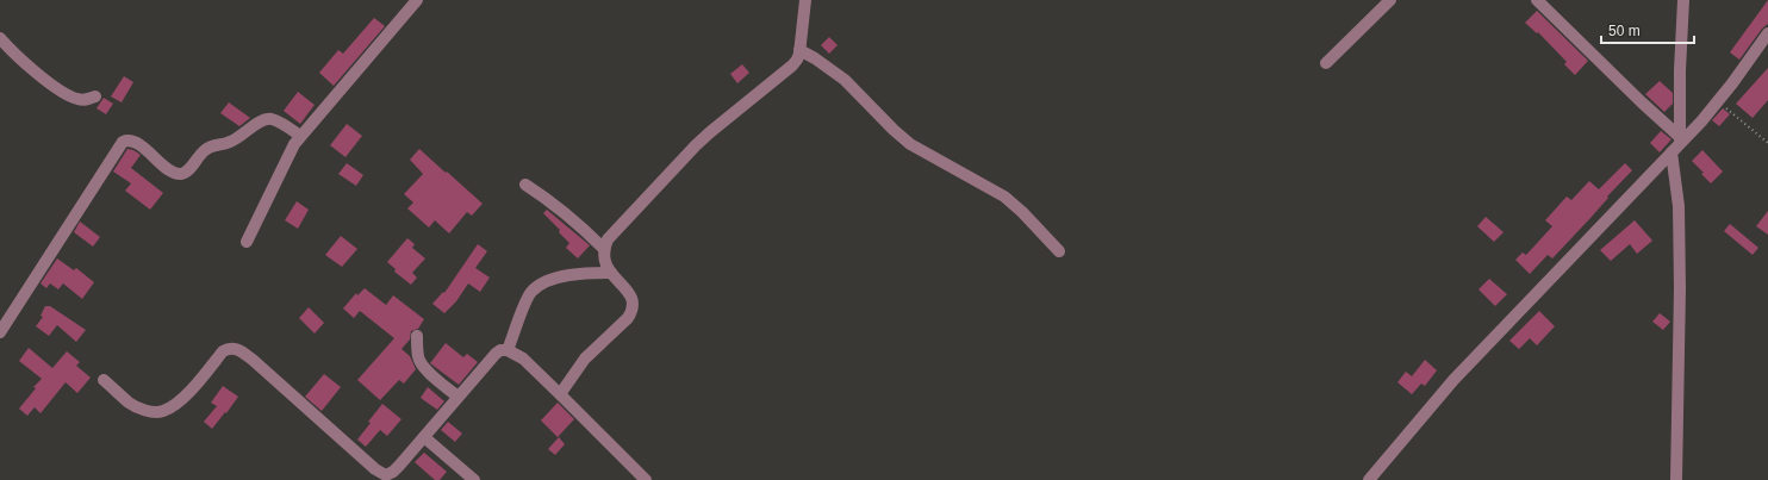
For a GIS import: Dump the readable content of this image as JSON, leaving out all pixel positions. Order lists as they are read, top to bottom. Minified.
{"scale_bar":"50 m"}
